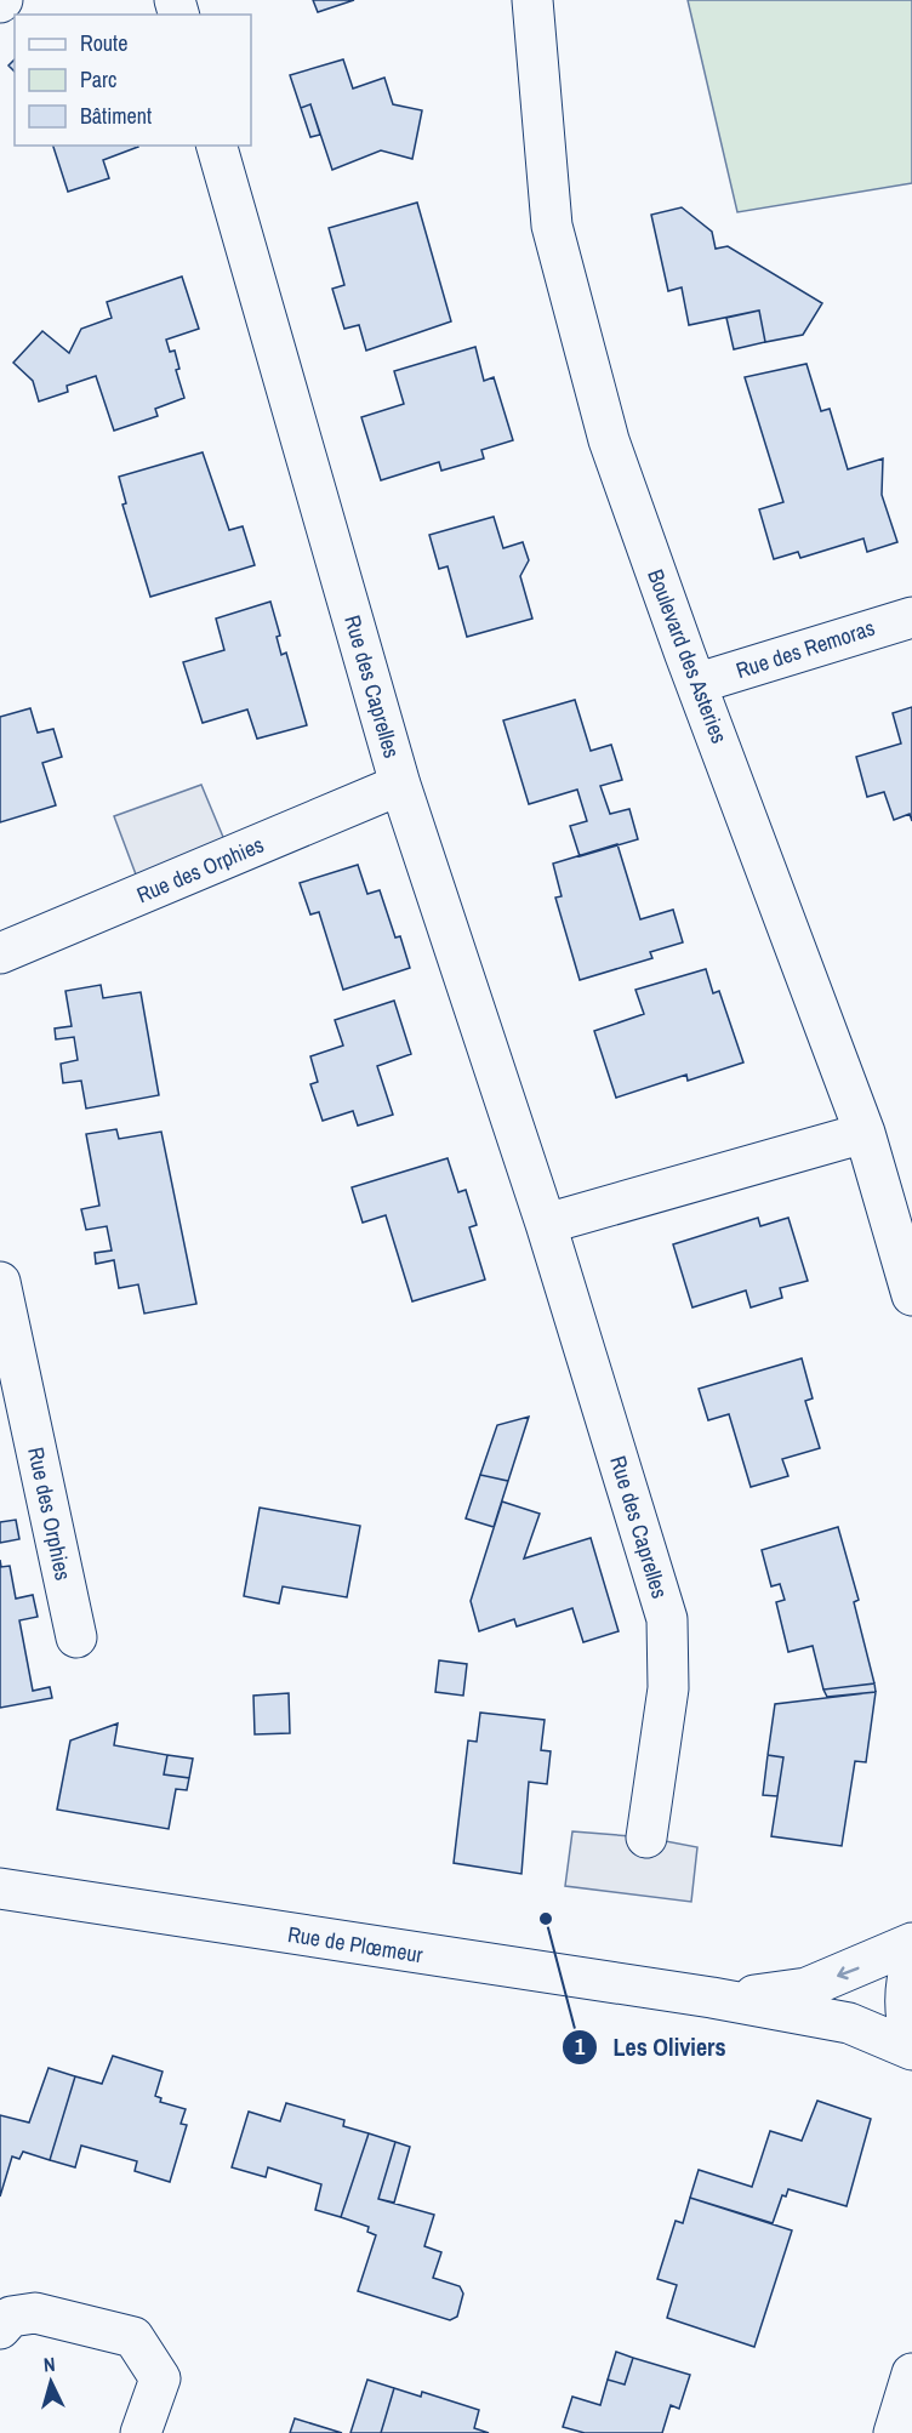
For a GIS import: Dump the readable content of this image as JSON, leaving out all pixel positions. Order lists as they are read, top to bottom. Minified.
{"streets":{"street":["Rue des Remoras","Boulevard des Asteries","Rue des Caprelles","Rue des Orphies","Rue de Plœmeur"]},"crossings":[["Rue des Remoras","Boulevard des Asteries"],["Rue des Caprelles","Rue des Orphies"]],"places":["Les Oliviers"],"legend":["Route","Parc","Bâtiment"],"north":"top"}
